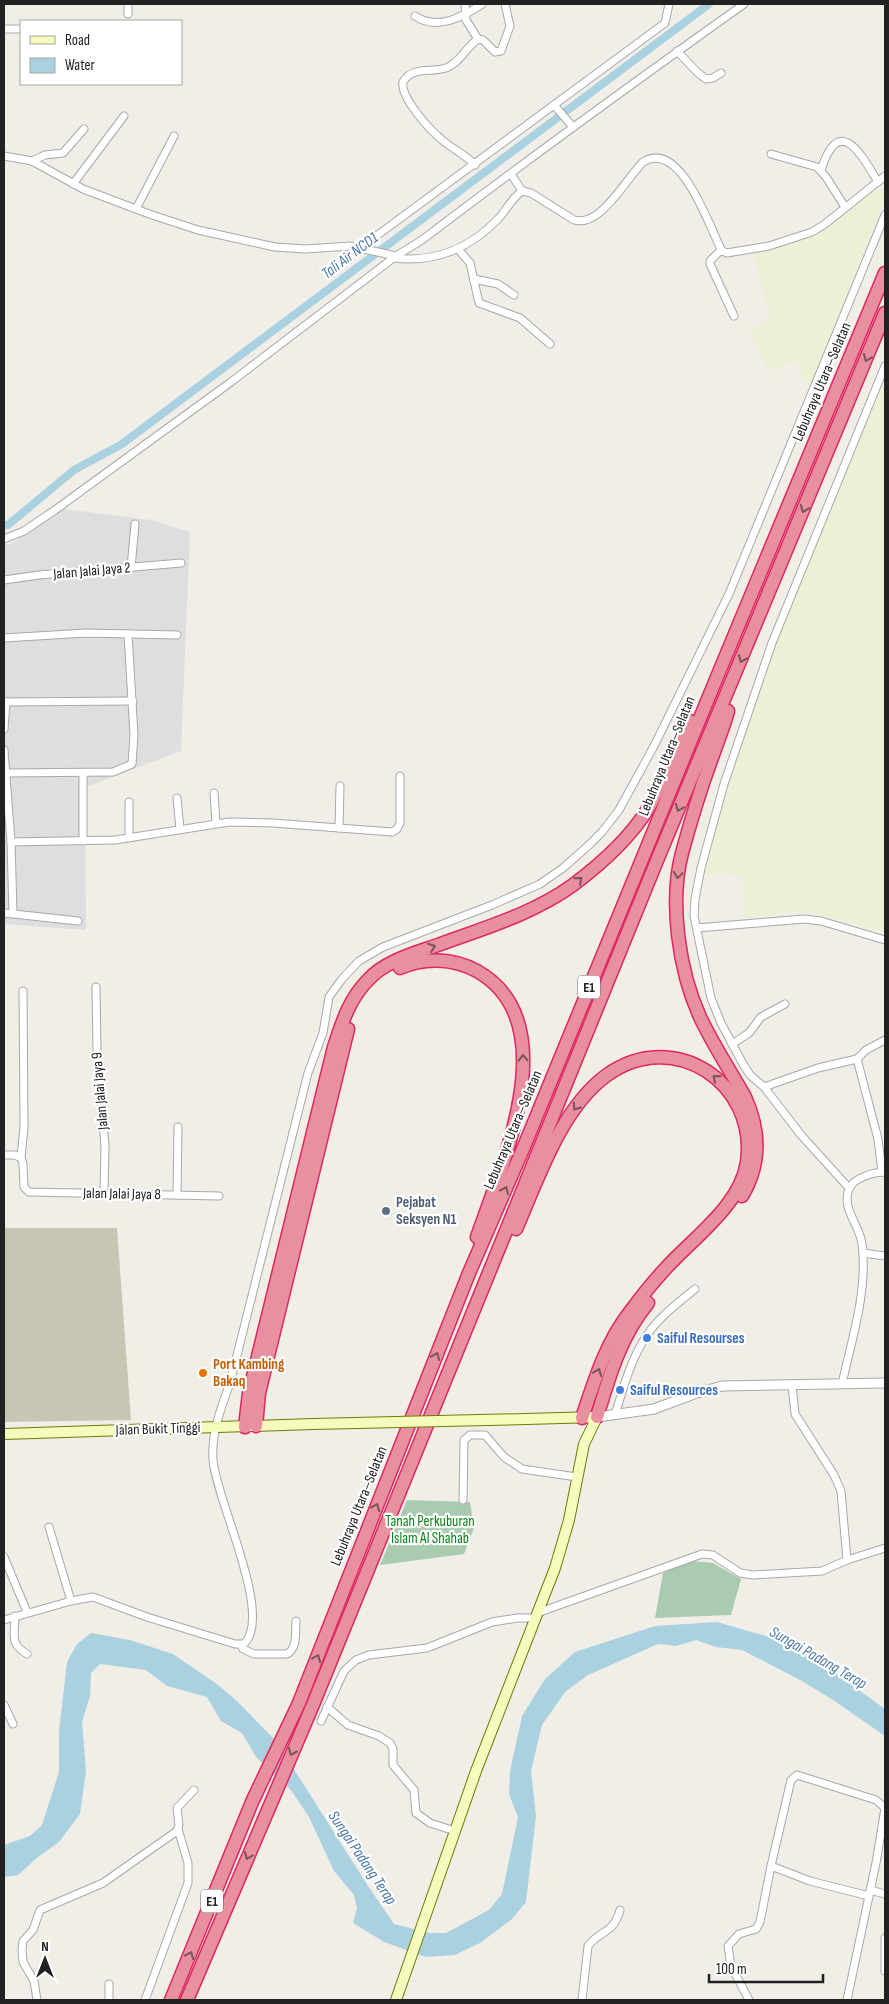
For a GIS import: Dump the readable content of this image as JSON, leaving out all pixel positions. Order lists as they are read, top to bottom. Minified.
{"streets":{"highway":["Lebuhraya Utara–Selatan","E1"],"main road":["Jalan Bukit Tinggi"],"street":["Jalan Jalai Jaya 2","Jalan Jalai Jaya 9","Jalan Jalai Jaya 8"]},"crossings":[["Jalan Jalai Jaya 9","Jalan Jalai Jaya 8"]],"water":["Tali Air NCD1","Sungai Padang Terap"],"parks":["Tanah Perkuburan Islam Al Shahab"],"places":["Pejabat Seksyen N1","Saiful Resourses","Port Kambing Bakaq","Saiful Resources"],"legend":["Road","Water"],"scale_bar":"100 m","north":"top"}
